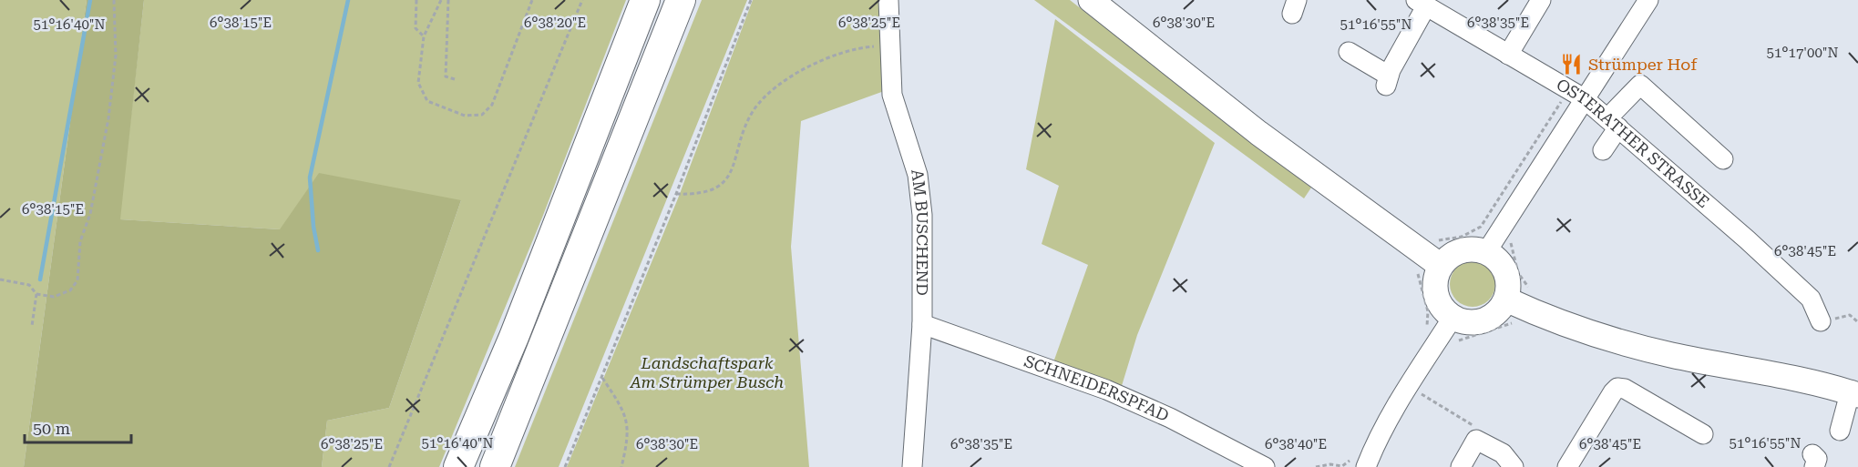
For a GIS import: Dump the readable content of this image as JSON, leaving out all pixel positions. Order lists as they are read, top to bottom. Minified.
{"streets":{"street":["OSTERATHER STRASSE","AM BUSCHEND","SCHNEIDERSPFAD"]},"crossings":[["AM BUSCHEND","SCHNEIDERSPFAD"]],"parks":["Landschaftspark Am Strümper Busch"],"places":{"restaurant":["Strümper Hof"]},"scale_bar":"50 m","coordinates":["6°38'15\"E","6°38'20\"E","6°38'30\"E","6°38'35\"E","6°38'25\"E","51°16'40\"N","51°16'55\"N","51°17'00\"N","6°38'45\"E","6°38'40\"E"]}
